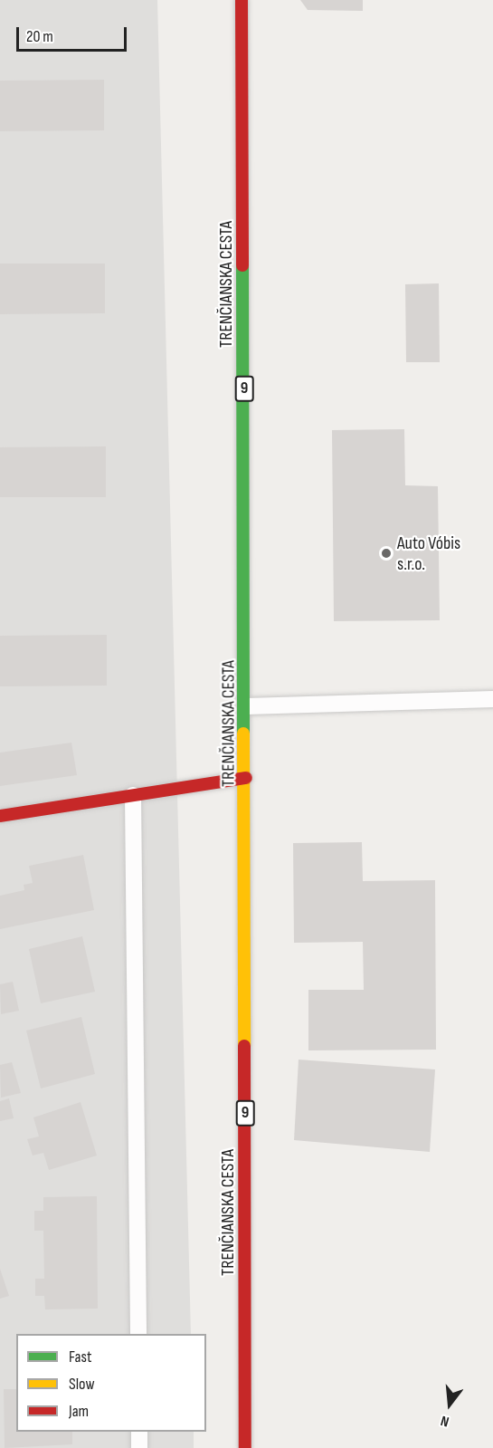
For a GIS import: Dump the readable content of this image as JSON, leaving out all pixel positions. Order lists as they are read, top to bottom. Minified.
{"streets":{"main road":["TRENČIANSKA CESTA","9"]},"places":["Auto Vóbis s.r.o."],"legend":["Fast","Slow","Jam"],"scale_bar":"20 m","north":"bottom"}
